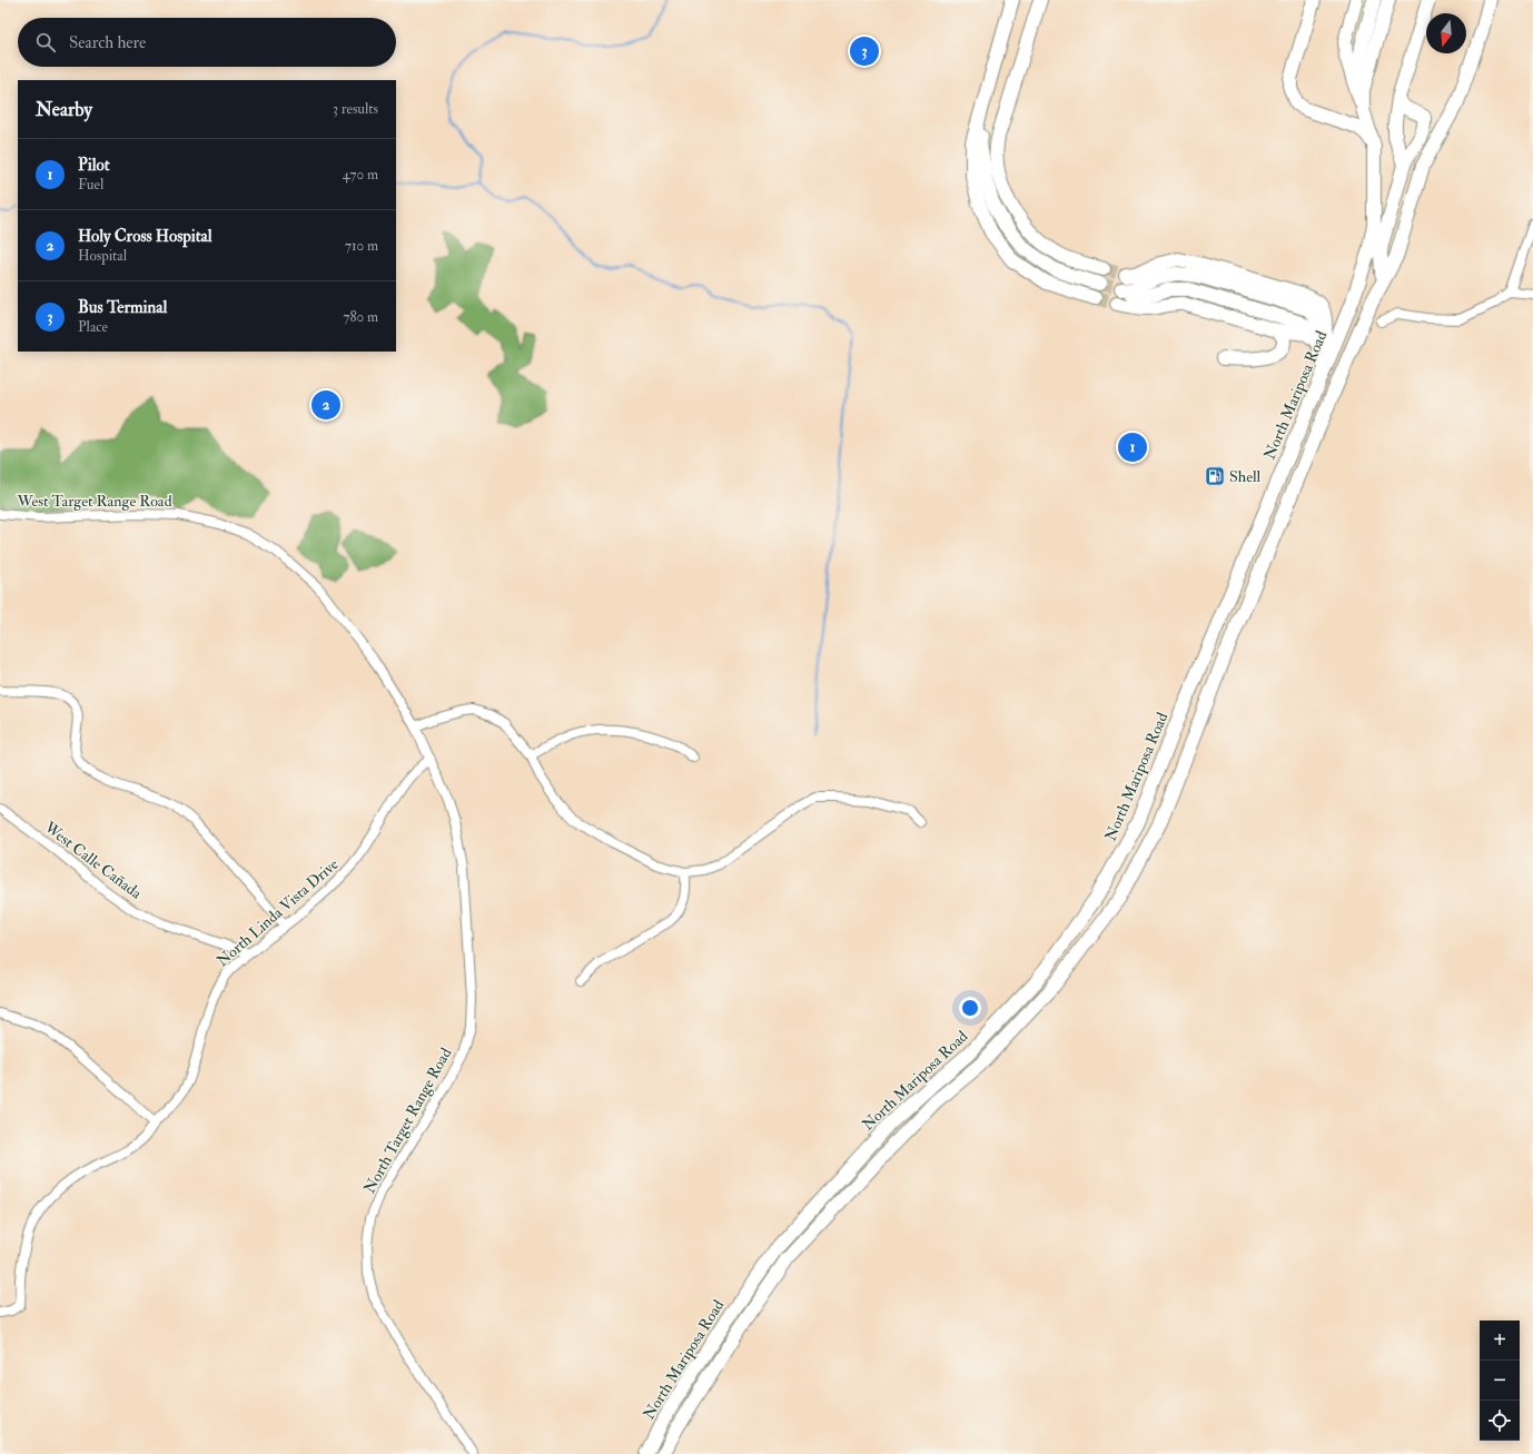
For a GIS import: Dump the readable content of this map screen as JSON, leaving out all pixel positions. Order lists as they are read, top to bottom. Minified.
{"streets":{"highway":["North Mariposa Road"],"street":["West Target Range Road","West Calle Cañada","North Linda Vista Drive","North Target Range Road"]},"crossings":[["West Target Range Road","North Target Range Road"],["West Calle Cañada","North Linda Vista Drive"],["North Linda Vista Drive","North Target Range Road"]],"places":{"fuel station":["Shell"]},"north":"bottom","page":{"search":"Search here","pins":["3","2","1"],"heading":["Nearby","3 results"],"list":[{"mark":"1","name":"Pilot","note":"Fuel","value":"470 m"},{"mark":"2","name":"Holy Cross Hospital","note":"Hospital","value":"710 m"},{"mark":"3","name":"Bus Terminal","note":"Place","value":"780 m"}],"map_buttons":["+","−"]}}
